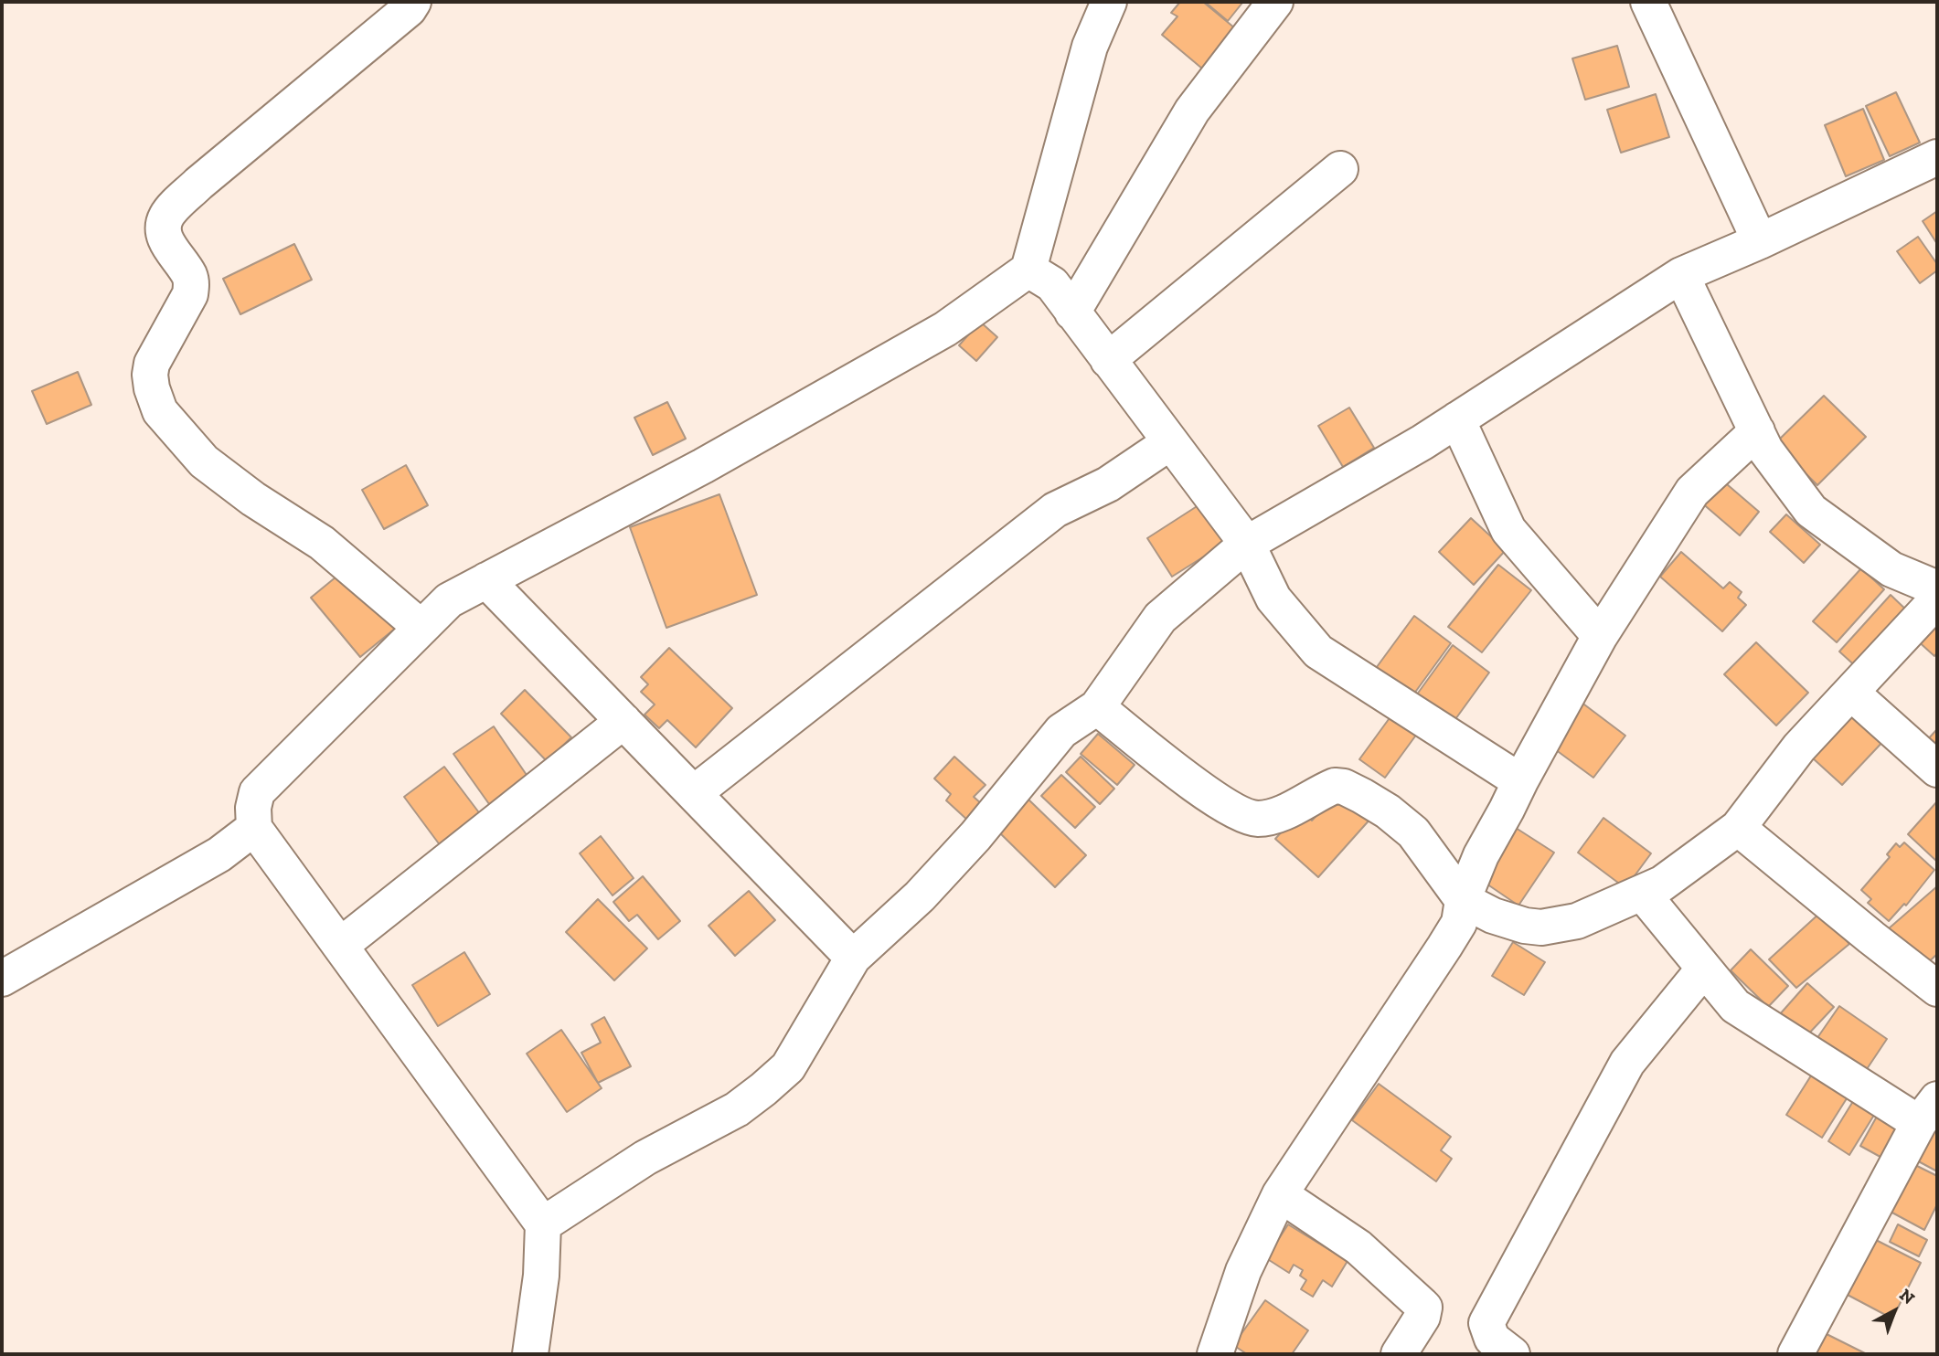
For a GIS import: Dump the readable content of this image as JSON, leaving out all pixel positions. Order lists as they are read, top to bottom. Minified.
{"north":"top right"}
